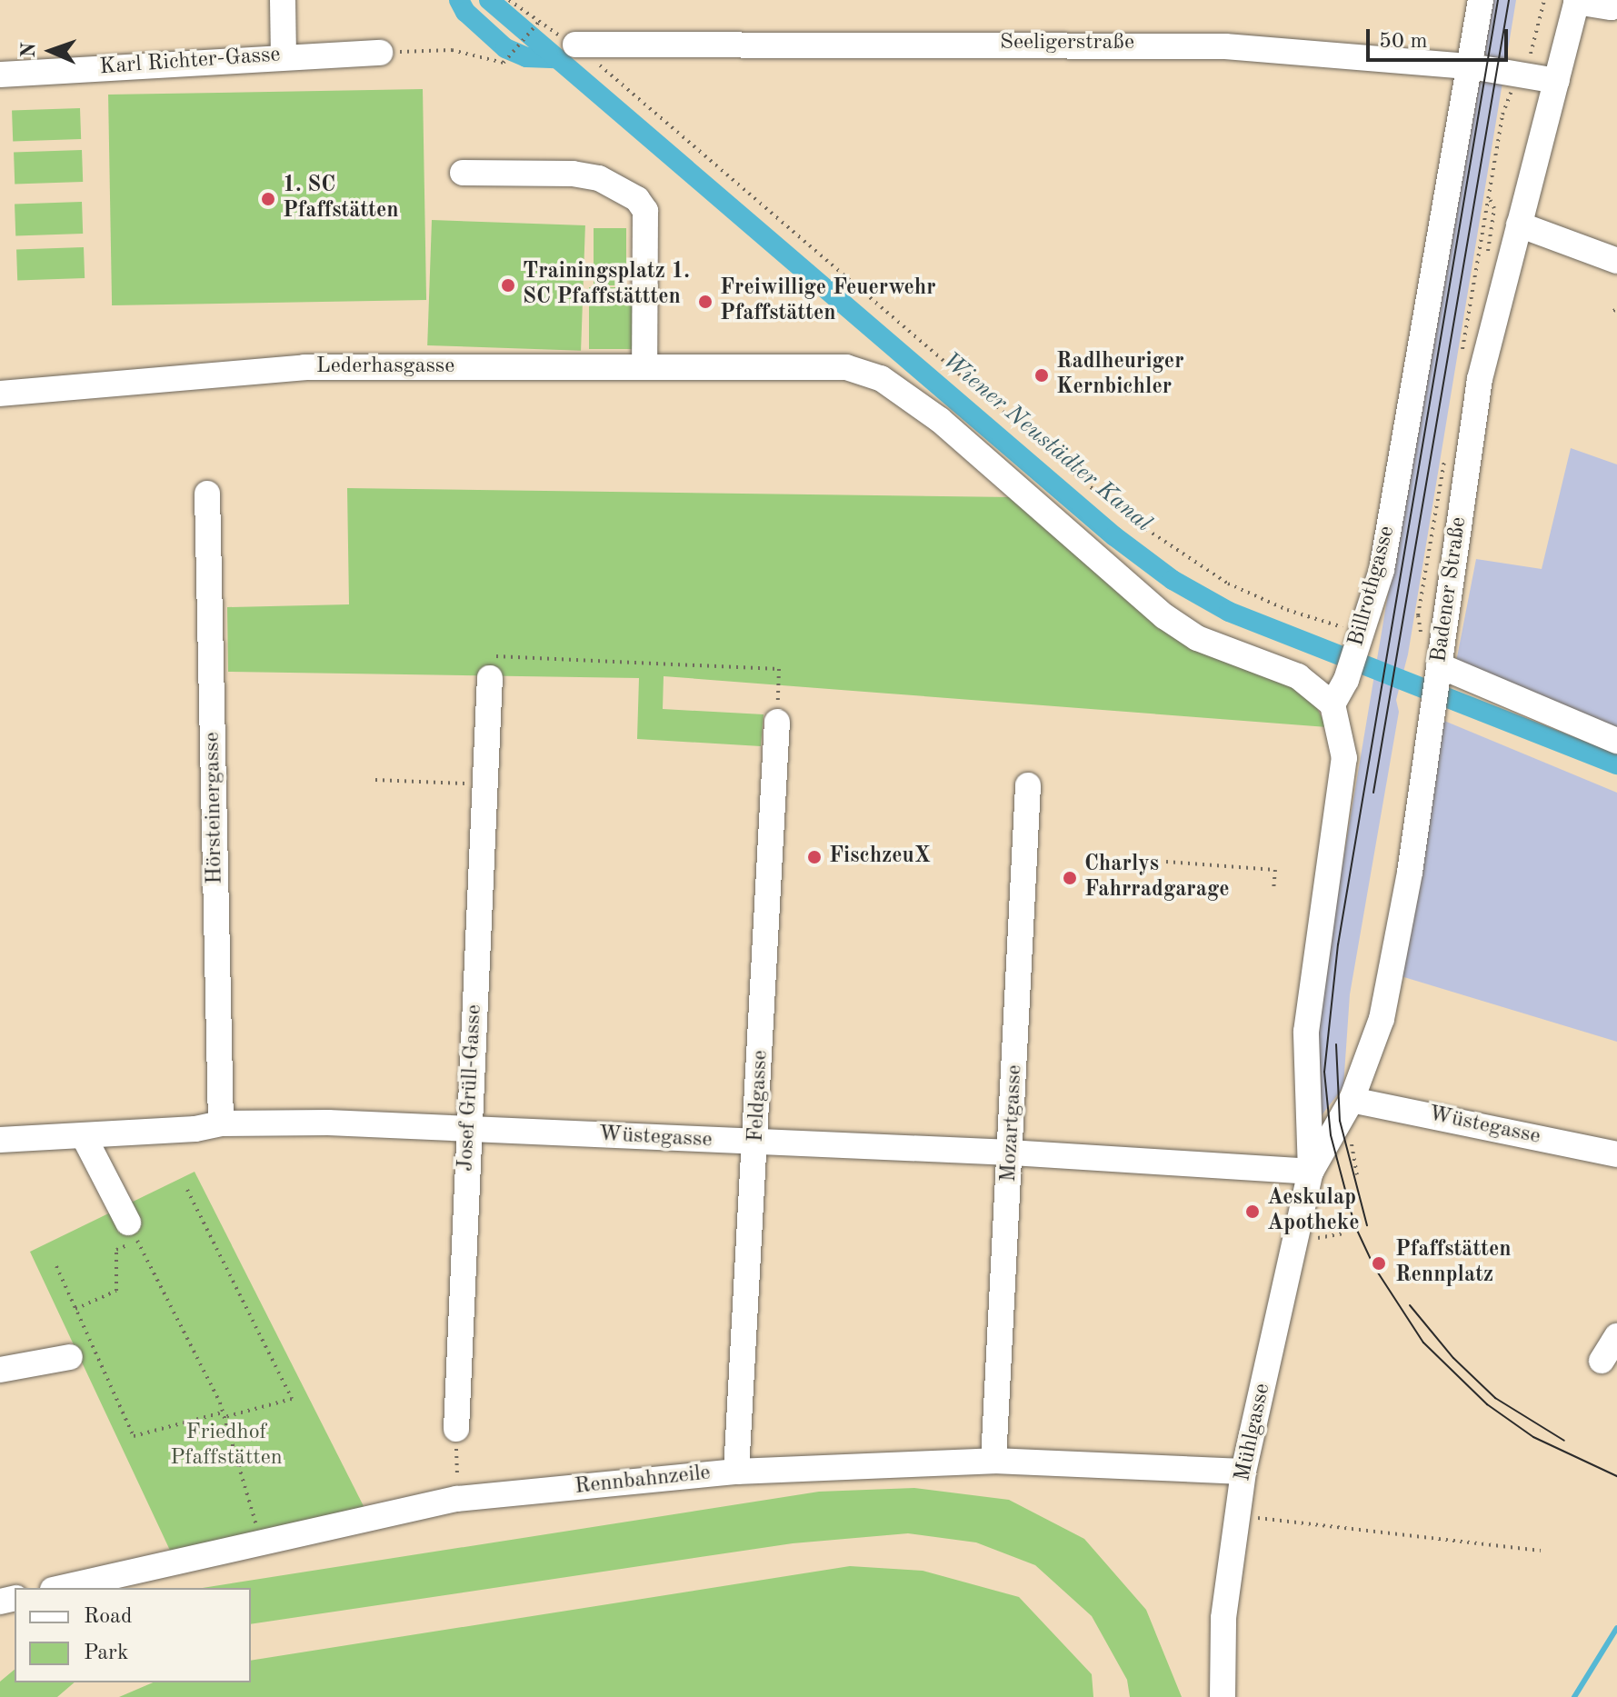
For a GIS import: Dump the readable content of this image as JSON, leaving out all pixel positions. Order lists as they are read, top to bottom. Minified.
{"streets":{"street":["Seeligerstraße","Karl Richter-Gasse","Lederhasgasse","Billrothgasse","Badener Straße","Hörsteinergasse","Josef Grüll-Gasse","Feldgasse","Mozartgasse","Wüstegasse","Mühlgasse","Rennbahnzeile"]},"crossings":[["Seeligerstraße","Billrothgasse"],["Seeligerstraße","Badener Straße"],["Lederhasgasse","Billrothgasse"],["Badener Straße","Wüstegasse"],["Badener Straße","Mühlgasse"],["Hörsteinergasse","Wüstegasse"],["Josef Grüll-Gasse","Wüstegasse"],["Feldgasse","Wüstegasse"],["Feldgasse","Rennbahnzeile"],["Mozartgasse","Wüstegasse"],["Mozartgasse","Rennbahnzeile"],["Wüstegasse","Mühlgasse"],["Mühlgasse","Rennbahnzeile"]],"water":["Wiener Neustädter Kanal"],"parks":["Friedhof Pfaffstätten"],"places":["1. SC Pfaffstätten","Trainingsplatz 1. SC Pfaffstättten","Freiwillige Feuerwehr Pfaffstätten","Radlheuriger Kernbichler","FischzeuX","Charlys Fahrradgarage","Aeskulap Apotheke","Pfaffstätten Rennplatz"],"legend":["Road","Park"],"scale_bar":"50 m","north":"left"}
